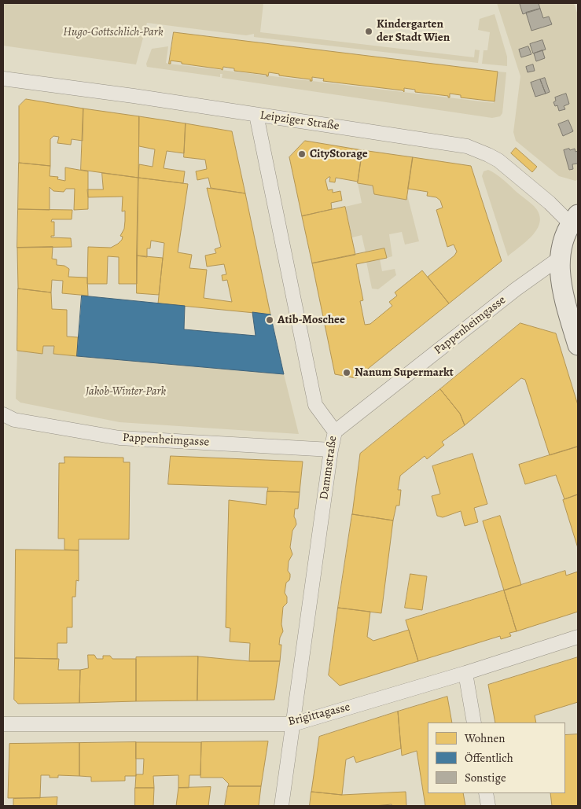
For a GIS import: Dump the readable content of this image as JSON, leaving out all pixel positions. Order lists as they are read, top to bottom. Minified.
{"streets":{"street":["Leipziger Straße","Pappenheimgasse","Dammstraße","Brigittagasse"]},"crossings":[["Leipziger Straße","Dammstraße"],["Pappenheimgasse","Dammstraße"],["Dammstraße","Brigittagasse"]],"parks":["Hugo-Gottschlich-Park","Jakob-Winter-Park"],"places":["Kindergarten der Stadt Wien","CityStorage","Atib-Moschee","Nanum Supermarkt"],"legend":["Wohnen","Öffentlich","Sonstige"]}
